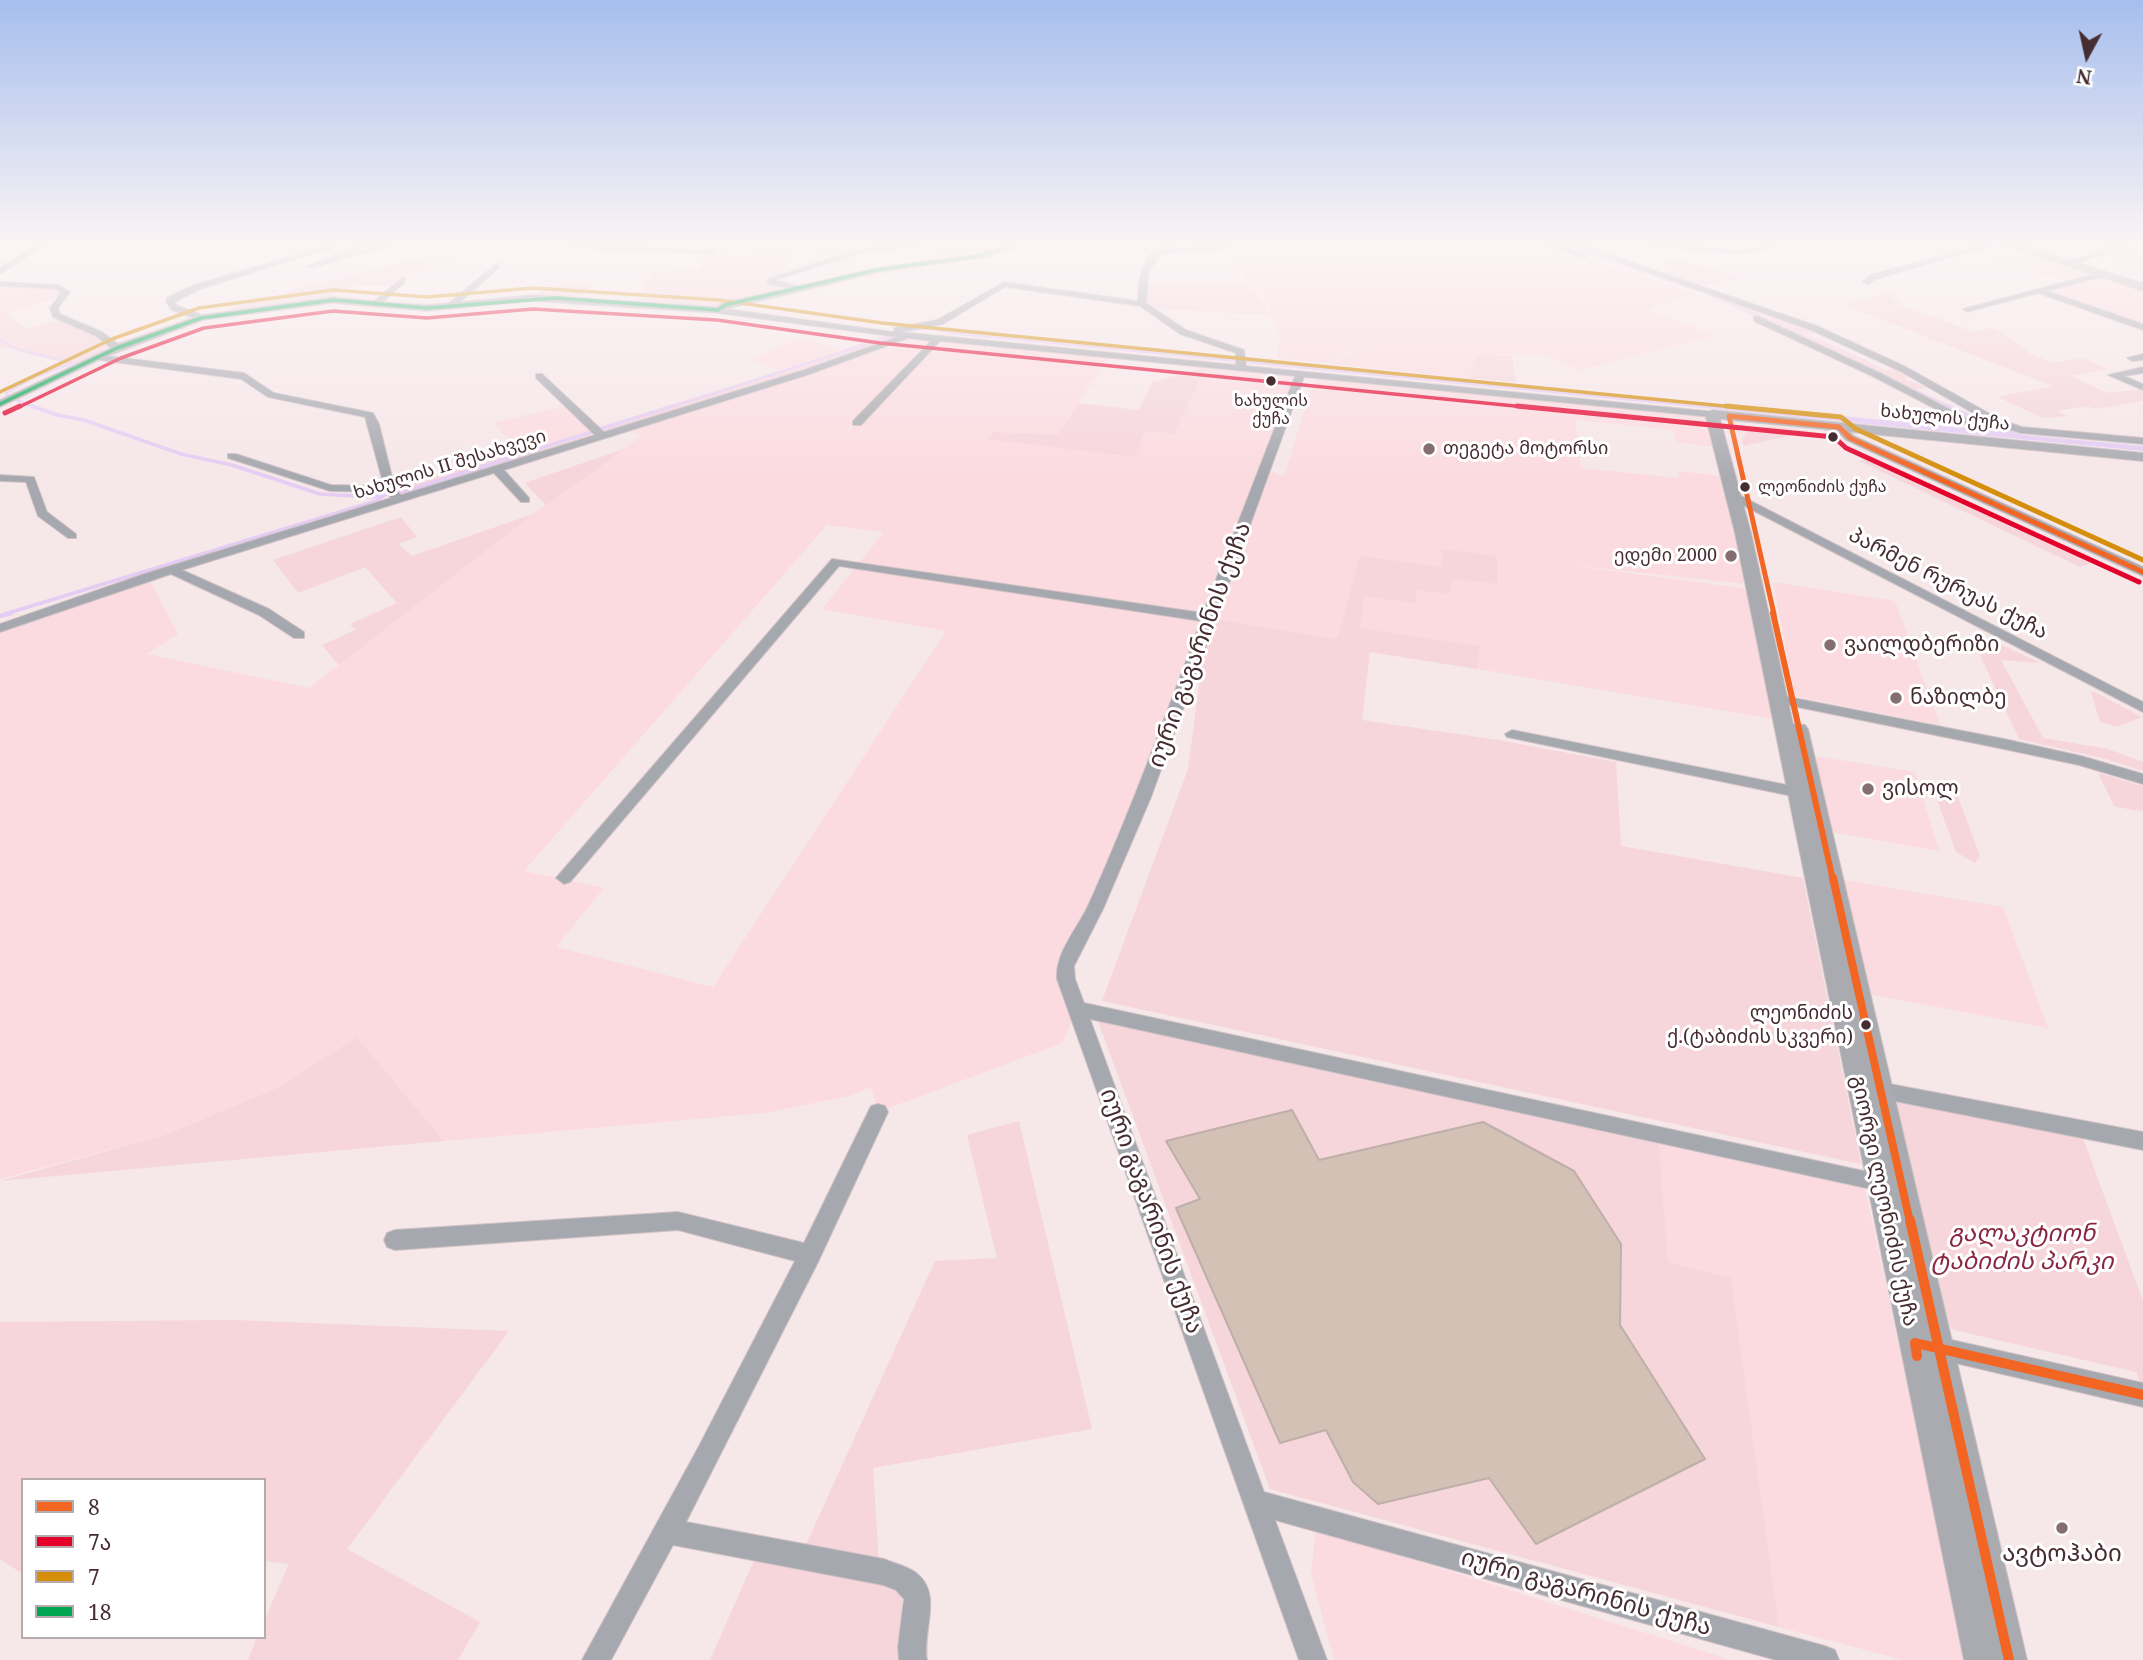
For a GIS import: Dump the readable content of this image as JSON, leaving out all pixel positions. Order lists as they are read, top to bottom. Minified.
{"streets":{"main road":["ხახულის ქუჩა","გიორგი ლეონიძის ქუჩა"],"street":["ხახულის II შესახვევი","პარმენ რურუას ქუჩა","იური გაგარინის ქუჩა"]},"crossings":[["ხახულის ქუჩა","ხახულის II შესახვევი"],["ხახულის ქუჩა","იური გაგარინის ქუჩა"],["ხახულის ქუჩა","გიორგი ლეონიძის ქუჩა"],["პარმენ რურუას ქუჩა","გიორგი ლეონიძის ქუჩა"]],"parks":["გალაკტიონ ტაბიძის პარკი"],"places":["ხახულის ქუჩა","თეგეტა მოტორსი","ლეონიძის ქუჩა","ედემი 2000","ვაილდბერიზი","ნაზილბე","ვისოლ","ლეონიძის ქ.(ტაბიძის სკვერი)","ავტოჰაბი"],"lines":["transit line 7ა","transit line 7","transit line 18","transit line 8"],"legend":["8","7ა","7","18"],"north":"bottom"}
